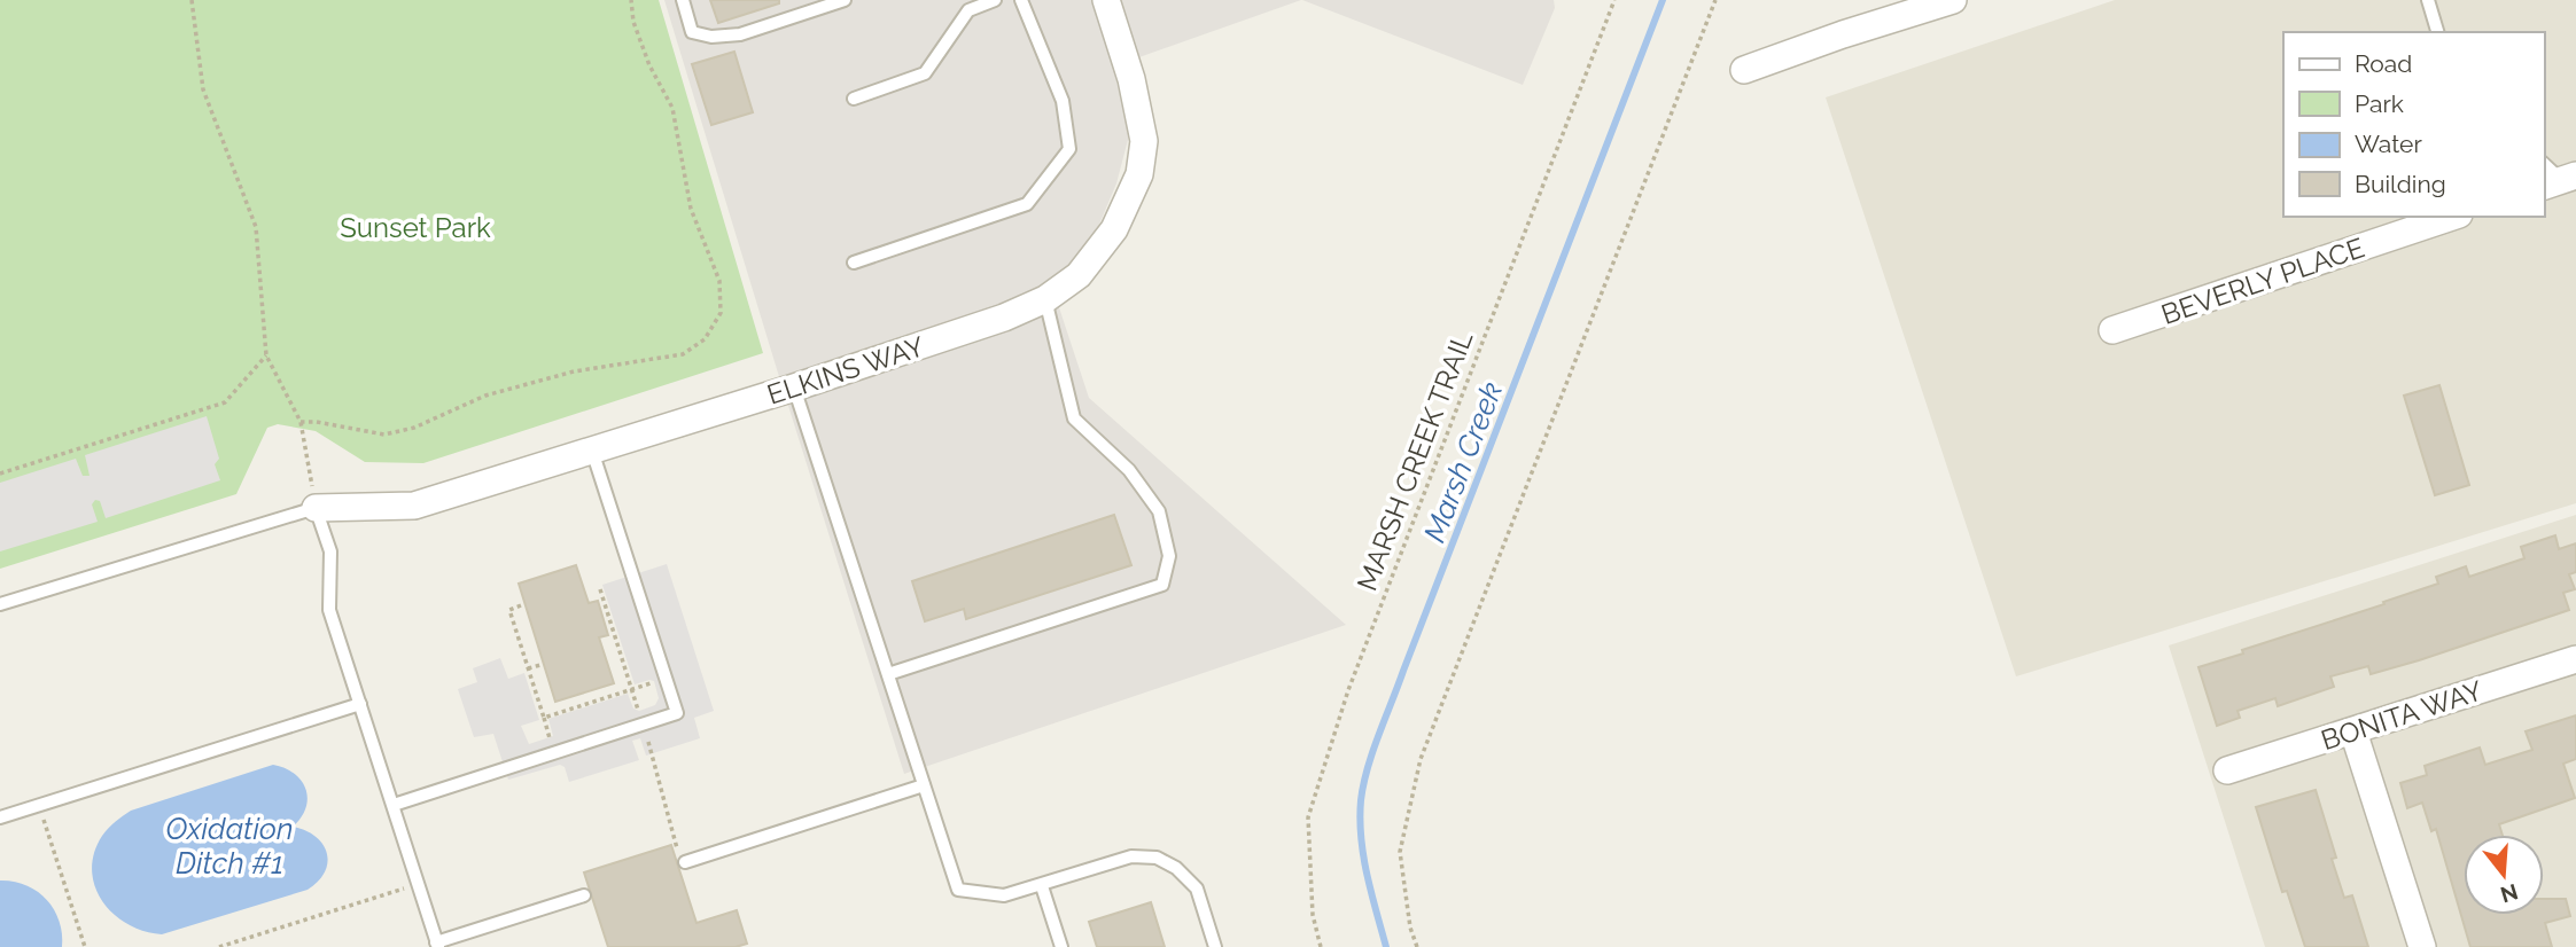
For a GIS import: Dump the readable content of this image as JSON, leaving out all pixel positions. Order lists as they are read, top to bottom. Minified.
{"streets":{"street":["BEVERLY PLACE","ELKINS WAY","BONITA WAY"],"path":["MARSH CREEK TRAIL"]},"water":["Marsh Creek","Oxidation Ditch #1"],"parks":["Sunset Park"],"legend":["Road","Park","Water","Building"],"north":"bottom"}
